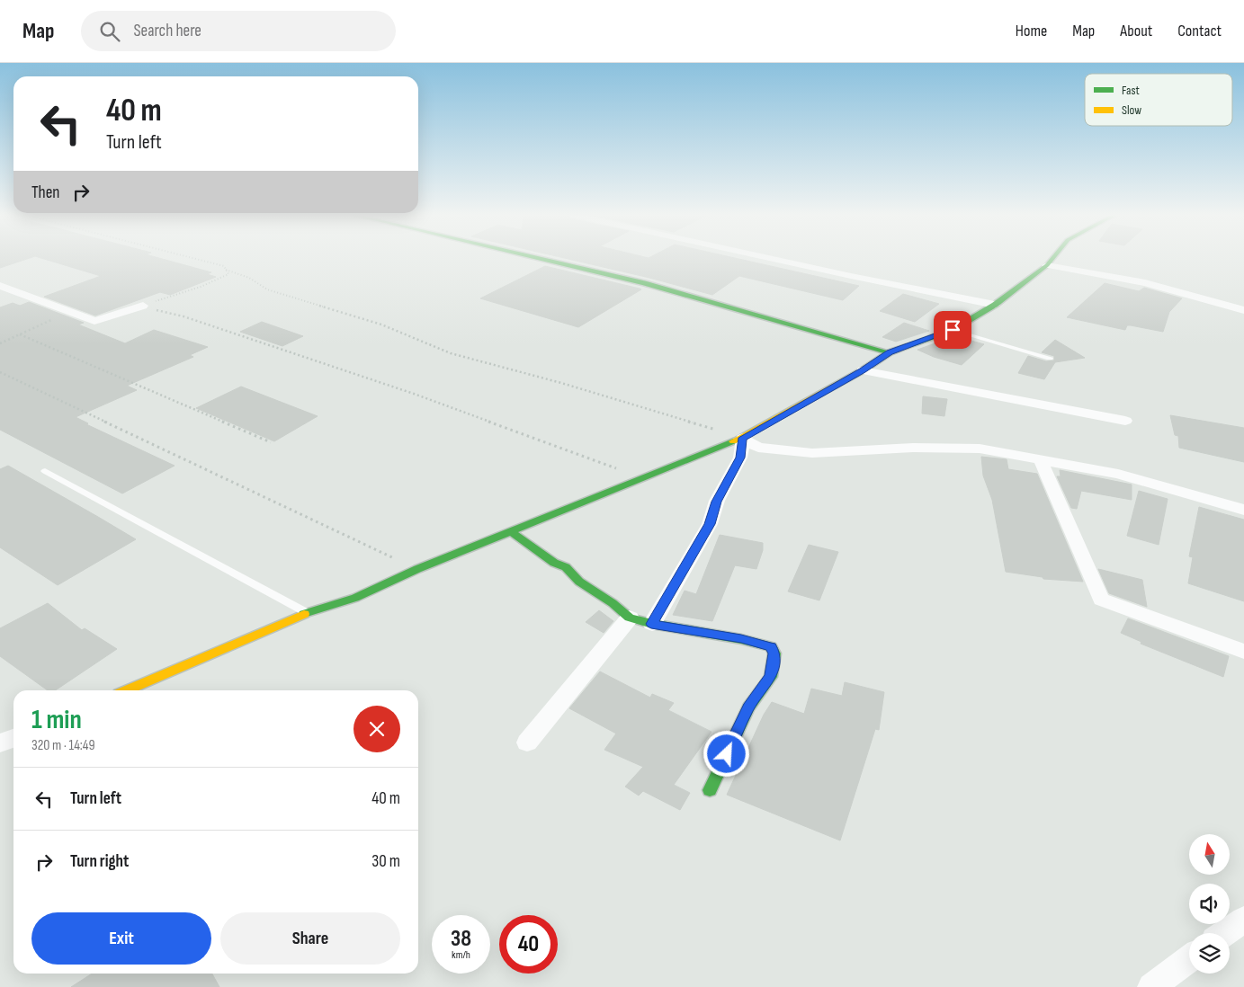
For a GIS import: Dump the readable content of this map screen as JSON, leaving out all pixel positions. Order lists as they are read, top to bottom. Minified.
{"legend":["Fast","Slow"],"north":"top","page":{"header":"Map","search":"Search here","nav":["Home","Map","About","Contact"],"turn":["40 m","Turn left"],"then":"Then","heading":["1 min","320 m · 14:49"],"list":[{"name":"Turn left","value":"40 m"},{"name":"Turn right","value":"30 m"}],"buttons":["Exit","Share"],"speed":"38 km/h","limit":"40"}}
